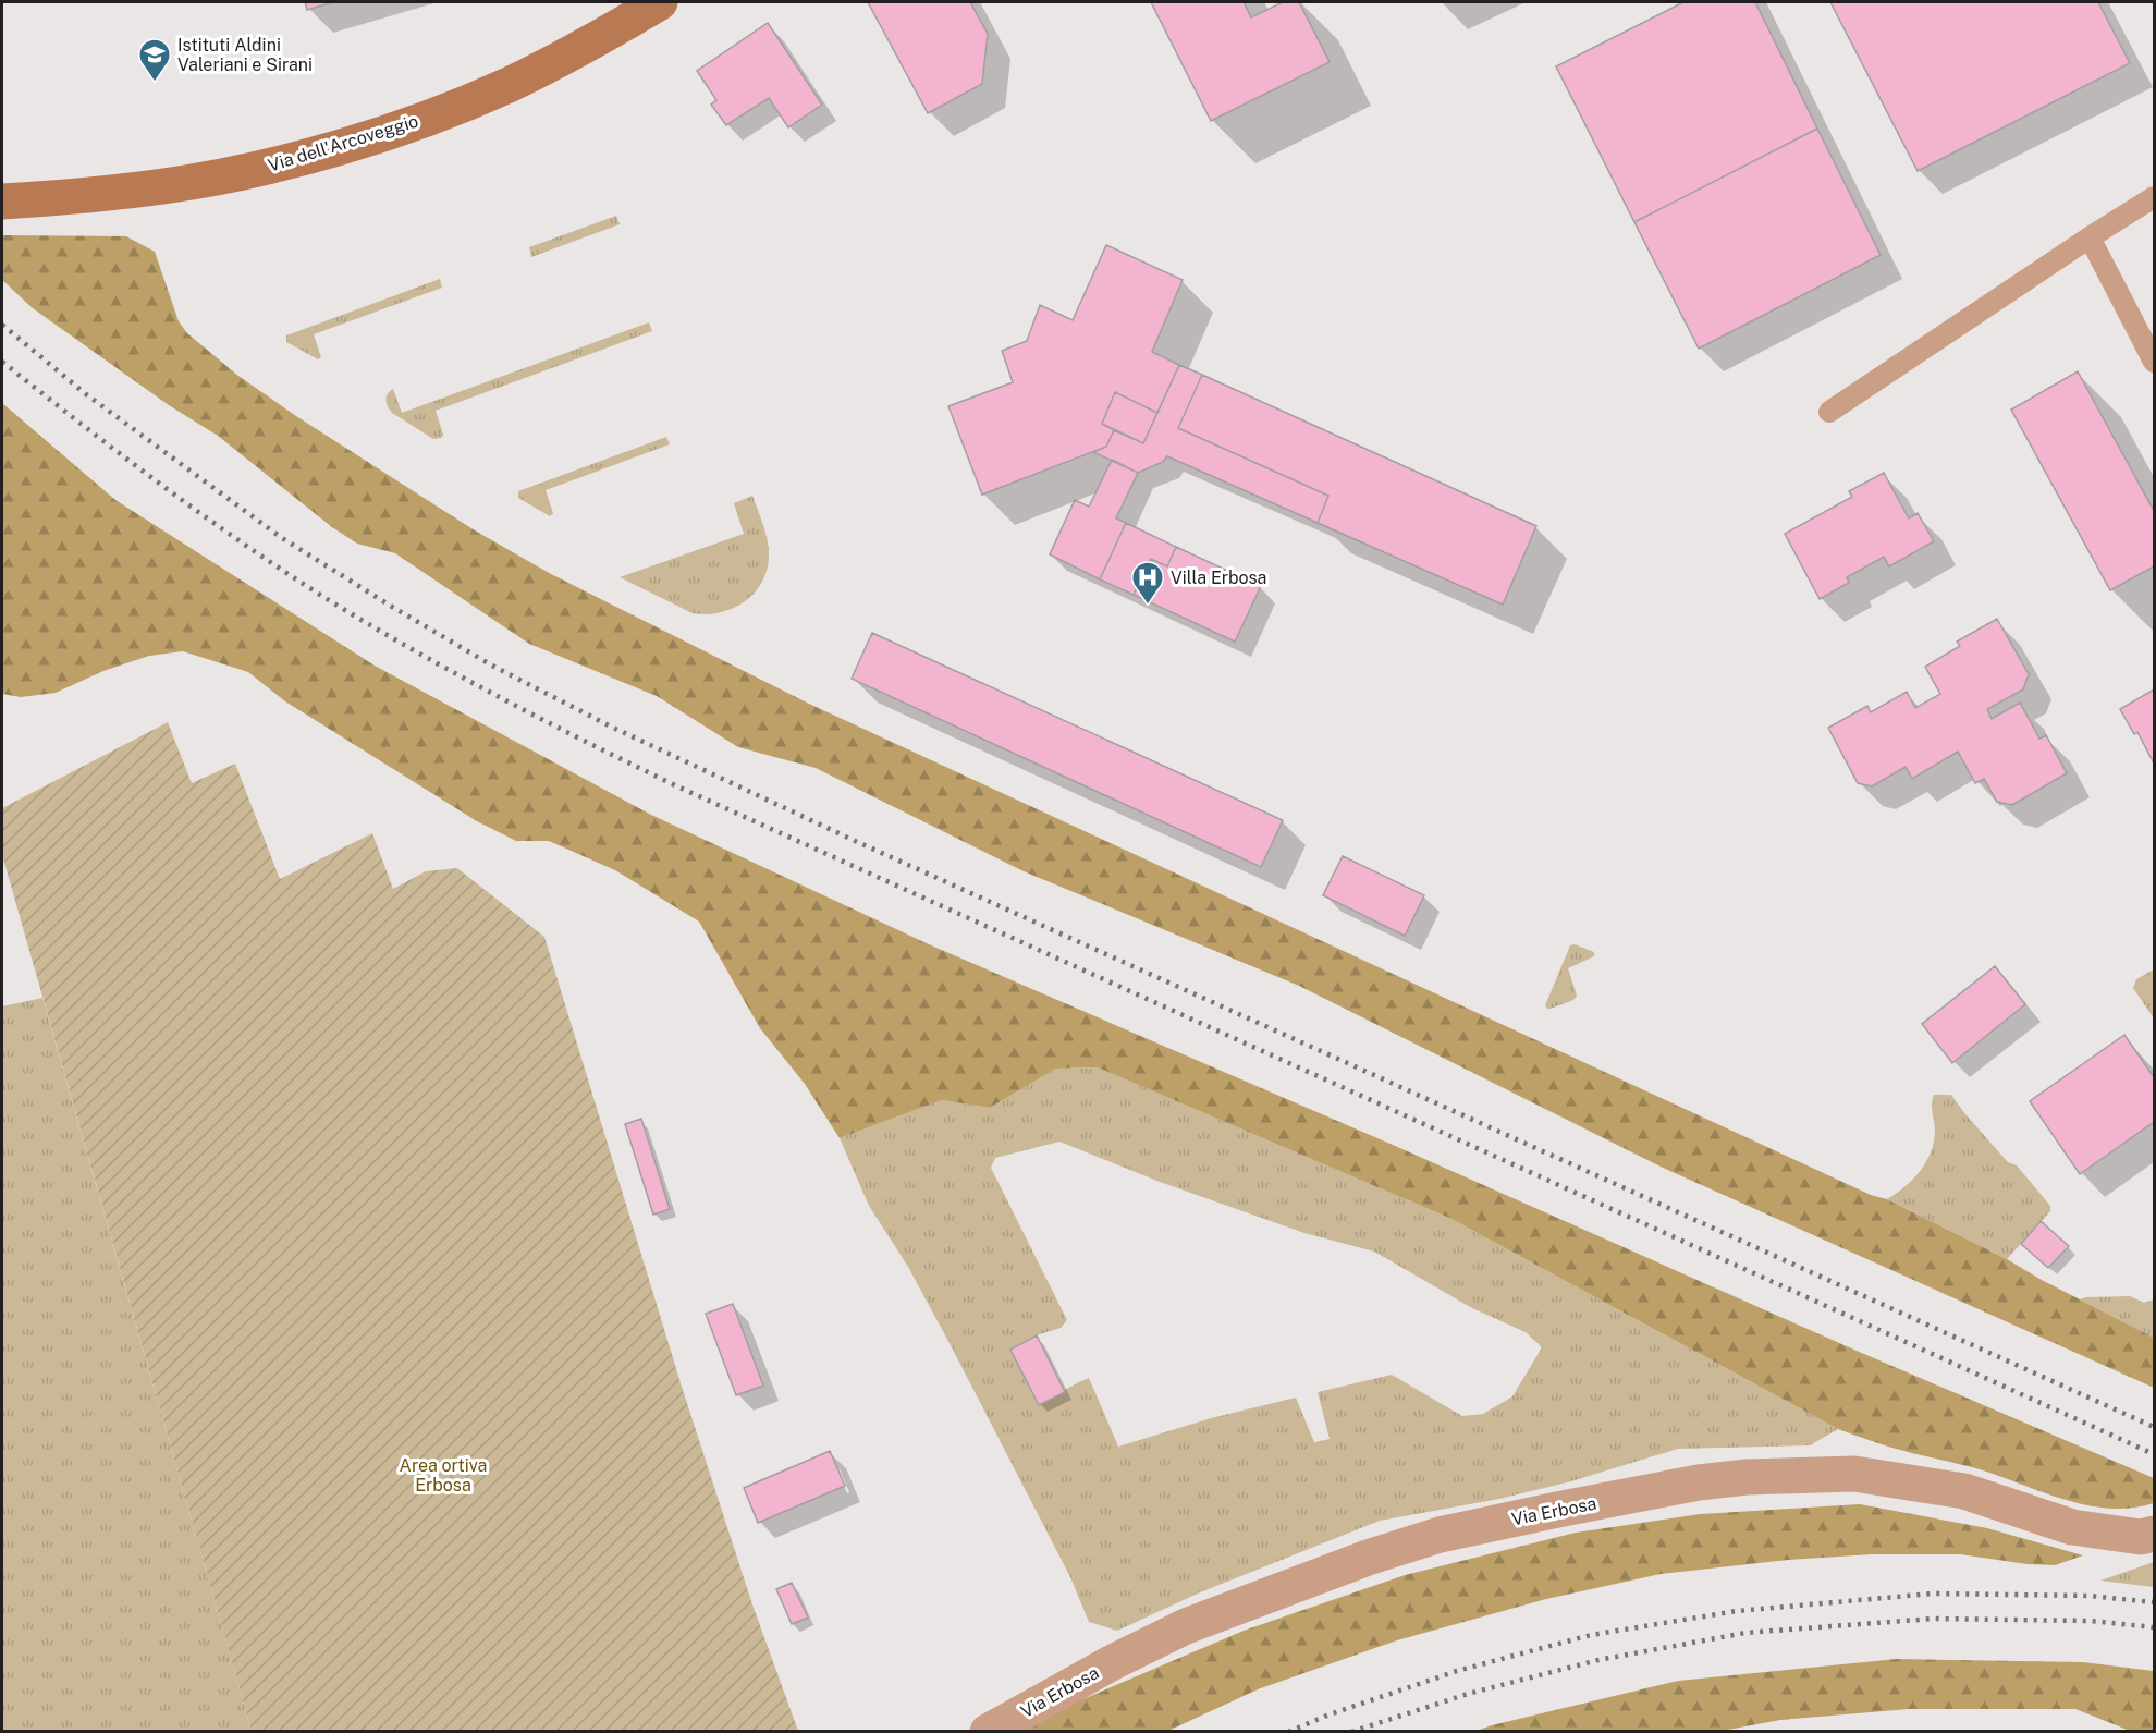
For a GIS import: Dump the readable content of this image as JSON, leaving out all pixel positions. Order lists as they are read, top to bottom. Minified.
{"streets":{"street":["Via dell'Arcoveggio","Via Erbosa"]},"parks":["Area ortiva Erbosa"],"places":{"school or university":["Istituti Aldini Valeriani e Sirani"],"hospital":["Villa Erbosa"]}}
